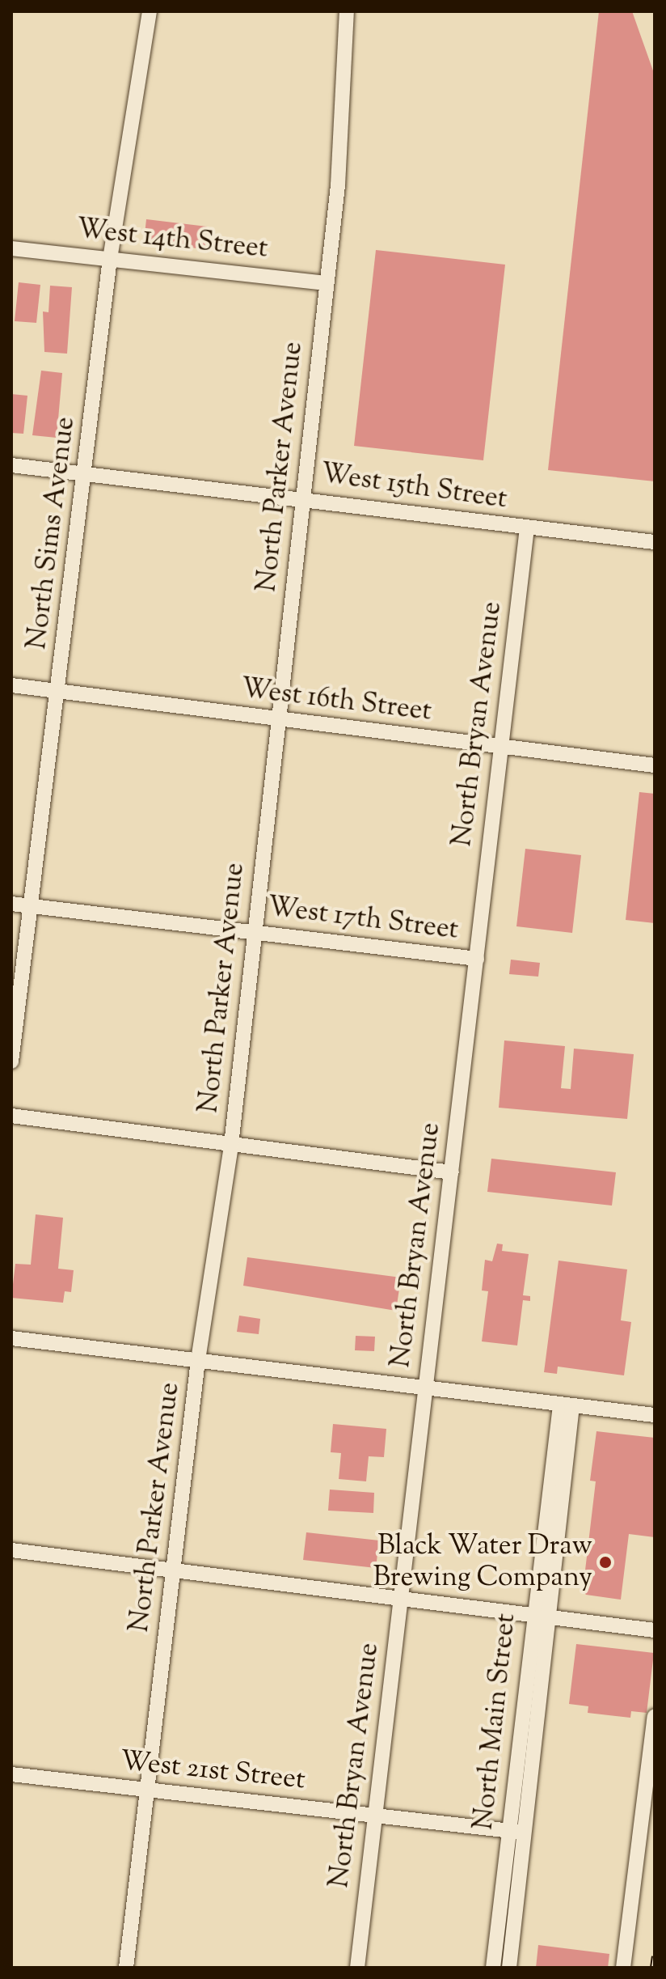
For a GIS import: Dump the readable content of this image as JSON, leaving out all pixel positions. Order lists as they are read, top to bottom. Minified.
{"streets":{"street":["West 14th Street","North Parker Avenue","West 15th Street","North Sims Avenue","West 16th Street","North Bryan Avenue","West 17th Street","North Main Street","West 21st Street"]},"crossings":[["West 14th Street","North Parker Avenue"],["West 14th Street","North Sims Avenue"],["North Parker Avenue","West 15th Street"],["North Parker Avenue","West 16th Street"],["North Parker Avenue","West 17th Street"],["North Parker Avenue","West 21st Street"],["West 15th Street","North Sims Avenue"],["West 15th Street","North Bryan Avenue"],["North Sims Avenue","West 16th Street"],["North Sims Avenue","West 17th Street"],["West 16th Street","North Bryan Avenue"],["North Bryan Avenue","West 17th Street"],["North Bryan Avenue","West 21st Street"],["North Main Street","West 21st Street"]],"places":["Black Water Draw Brewing Company"]}
